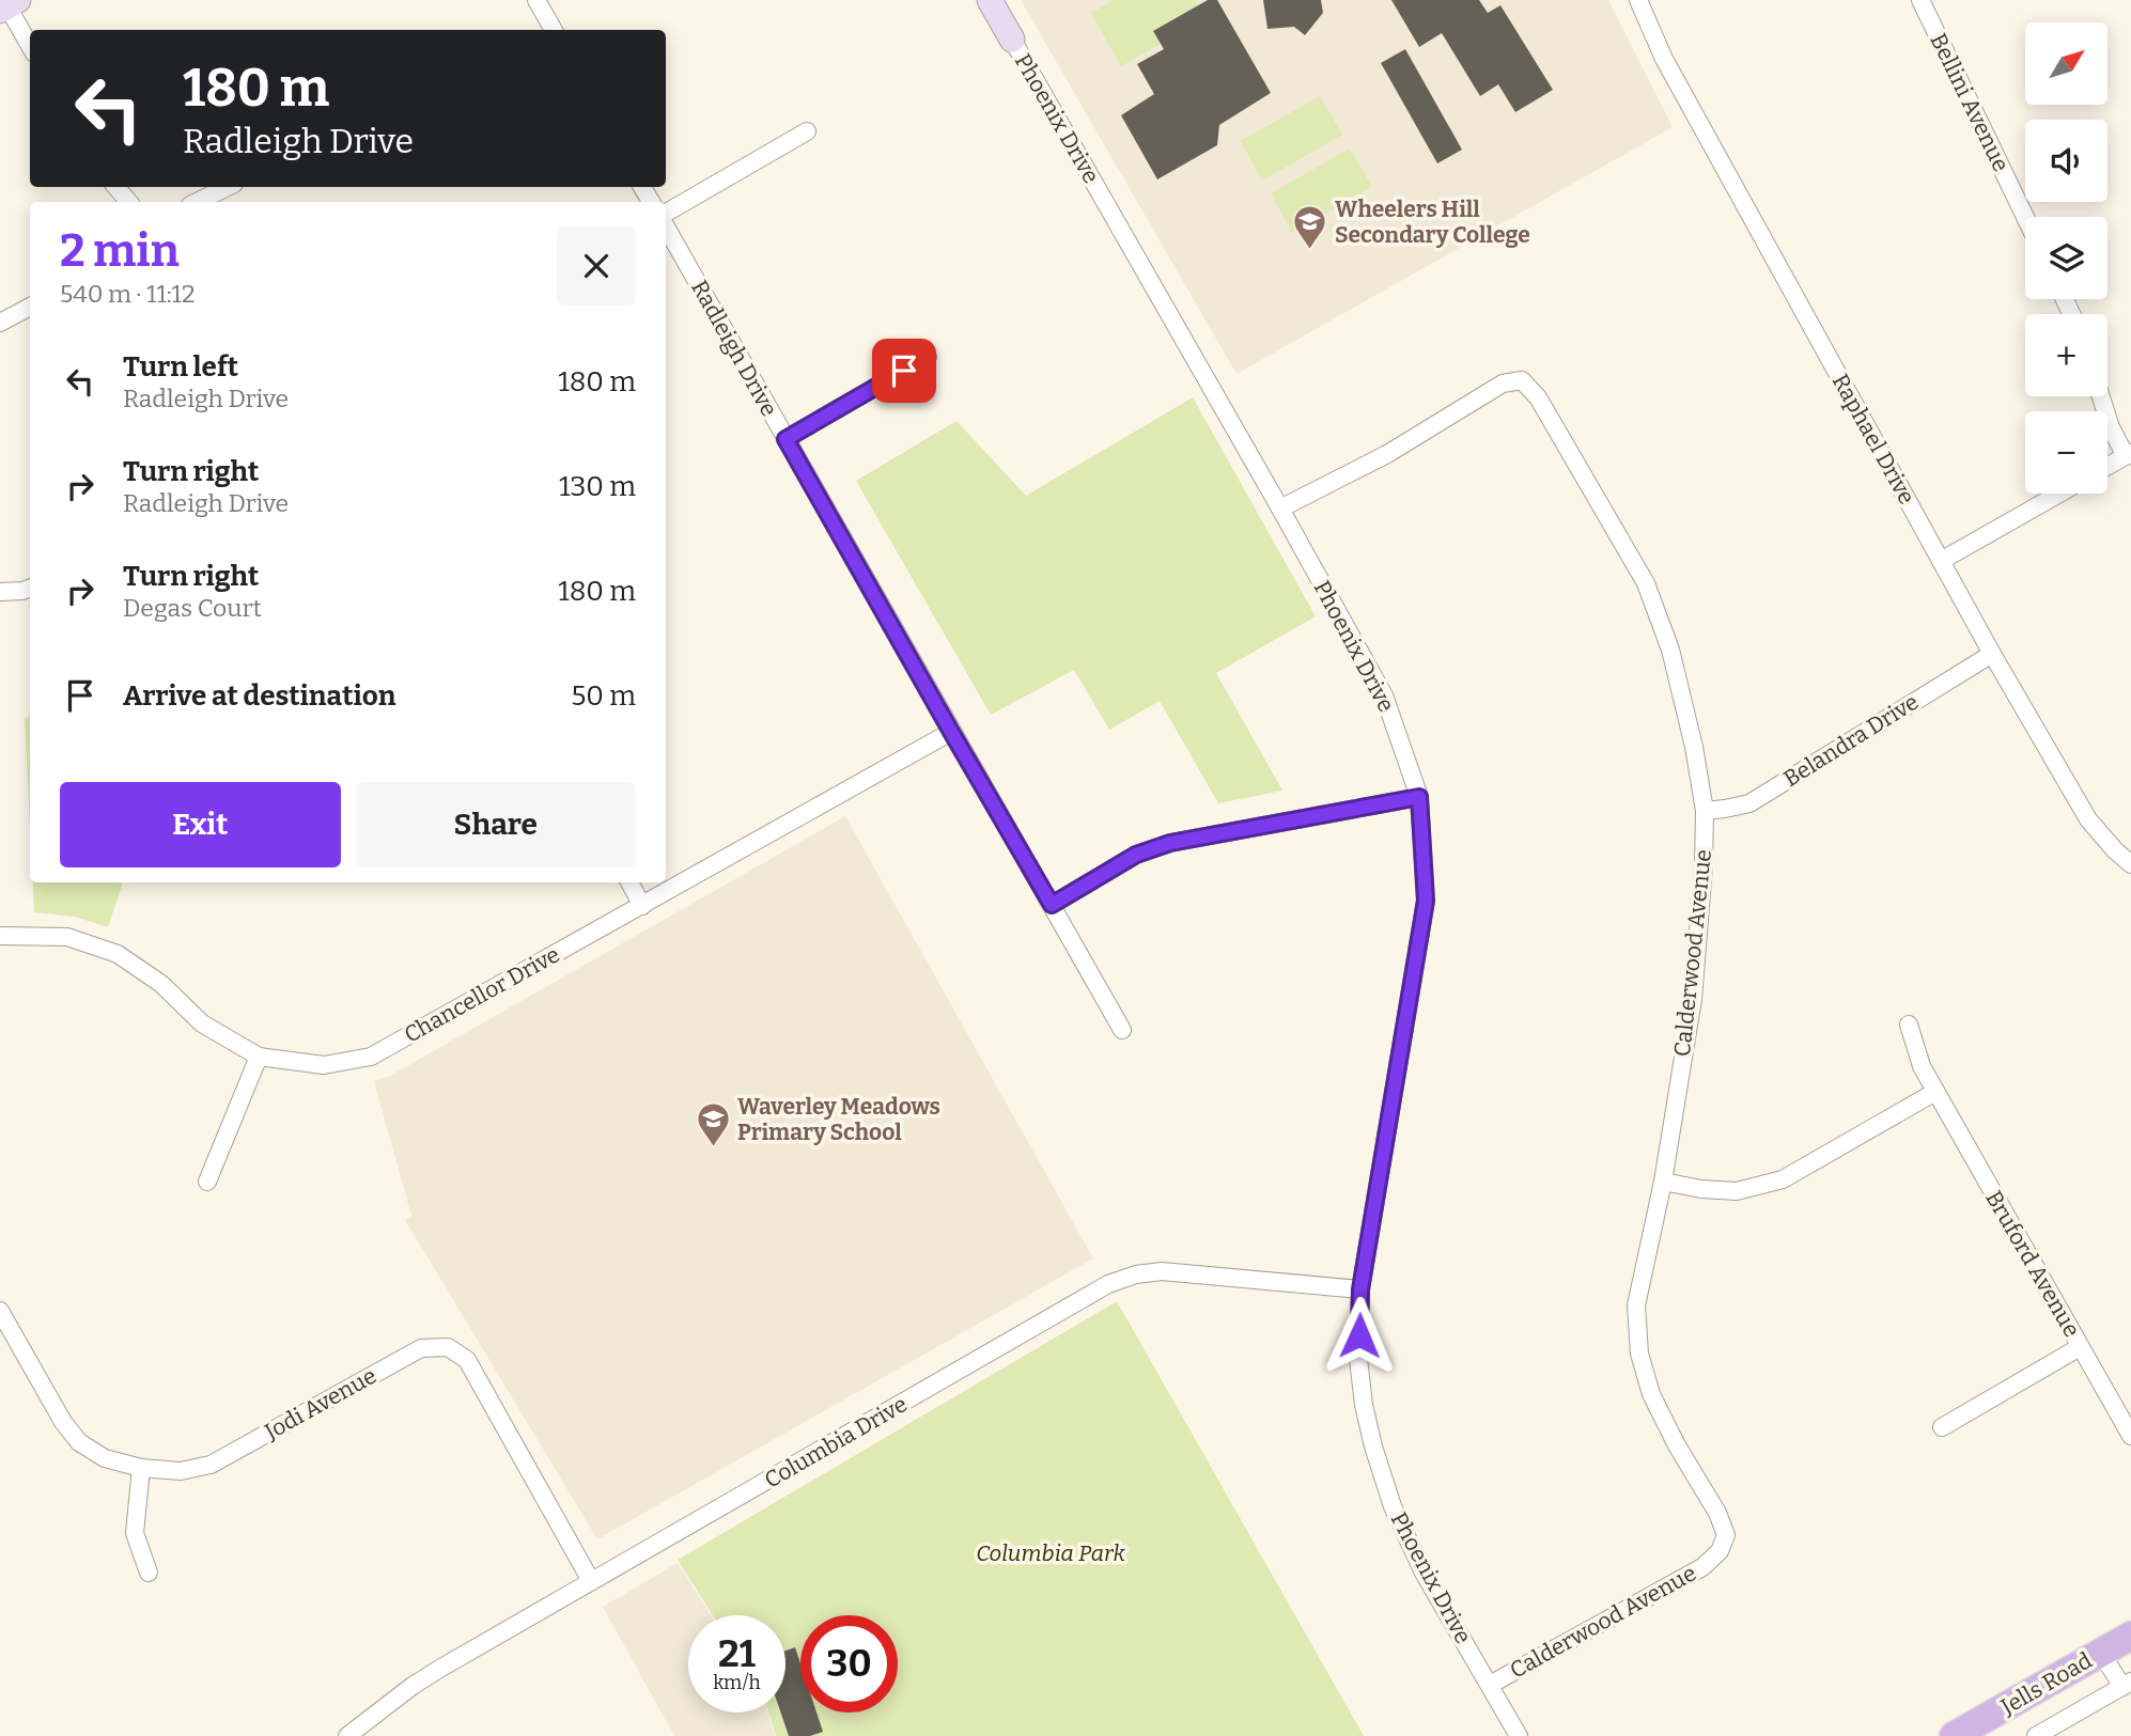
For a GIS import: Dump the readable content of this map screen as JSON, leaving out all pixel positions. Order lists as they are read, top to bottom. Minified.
{"streets":{"main road":["Jells Road"],"street":["Bellini Avenue","Phoenix Drive","Radleigh Drive","Raphael Drive","Belandra Drive","Calderwood Avenue","Chancellor Drive","Bruford Avenue","Jodi Avenue","Columbia Drive"]},"crossings":[["Phoenix Drive","Calderwood Avenue"],["Phoenix Drive","Columbia Drive"],["Radleigh Drive","Chancellor Drive"],["Raphael Drive","Belandra Drive"],["Belandra Drive","Calderwood Avenue"],["Jodi Avenue","Columbia Drive"]],"parks":["Columbia Park"],"places":{"school or university":["Wheelers Hill Secondary College","Waverley Meadows Primary School"]},"north":"top right","page":{"map_buttons":["+","−"],"turn":["180 m","Radleigh Drive"],"heading":["2 min","540 m · 11:12"],"list":[{"name":"Turn left","note":"Radleigh Drive","value":"180 m"},{"name":"Turn right","note":"Radleigh Drive","value":"130 m"},{"name":"Turn right","note":"Degas Court","value":"180 m"},{"name":"Arrive at destination","value":"50 m"}],"buttons":["Exit","Share"],"speed":"21 km/h","limit":"30"}}
